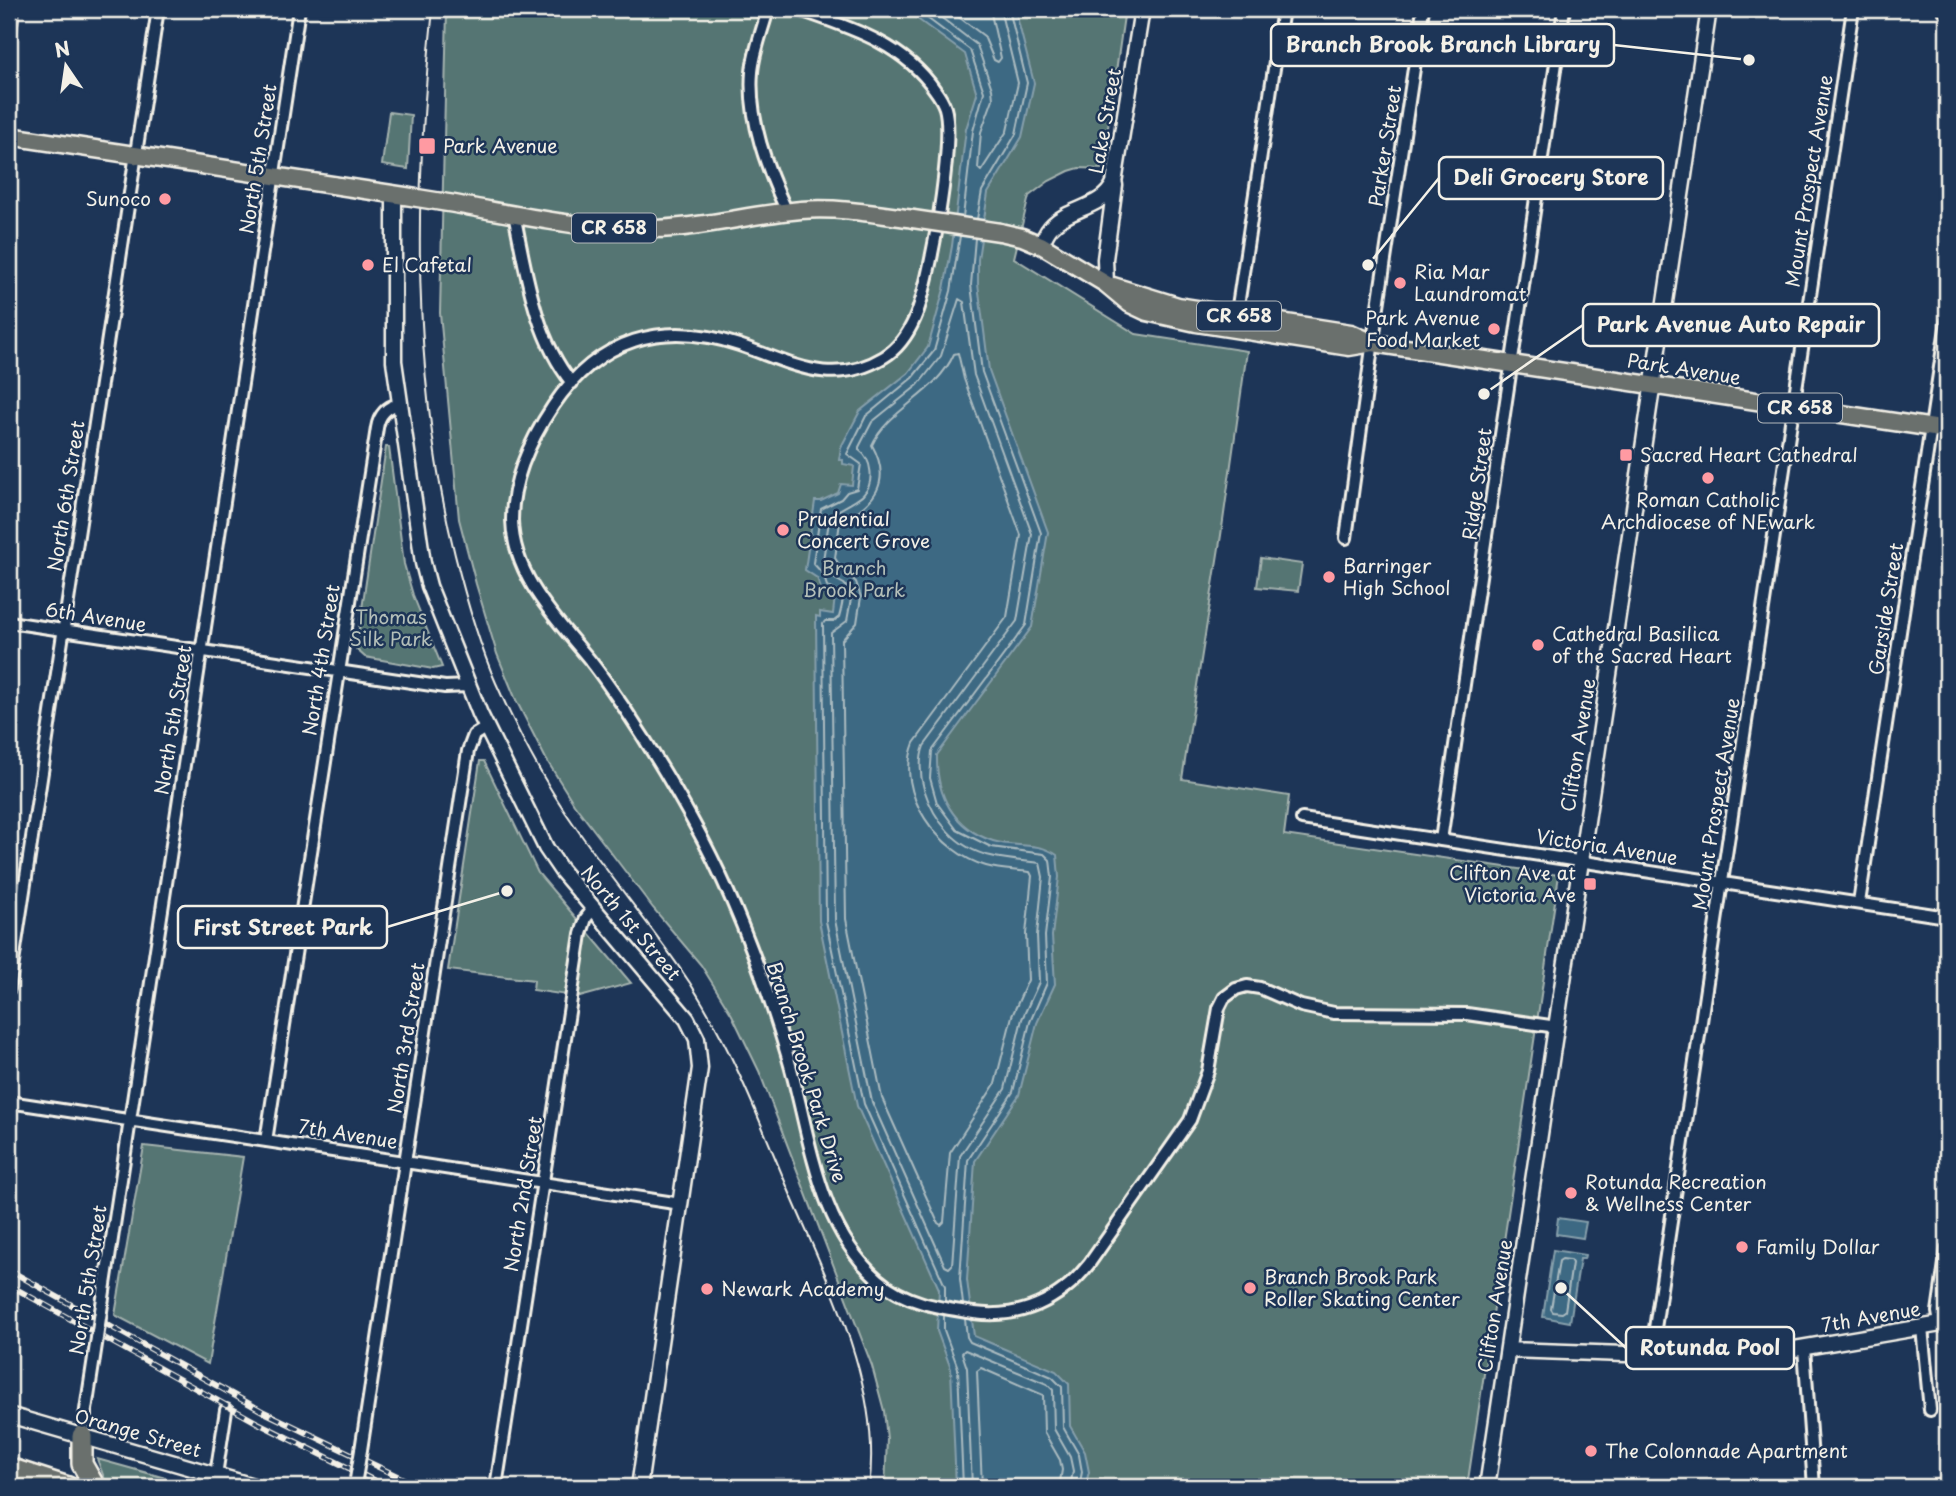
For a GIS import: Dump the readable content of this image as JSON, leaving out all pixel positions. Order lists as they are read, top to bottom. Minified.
{"streets":{"main road":["Lake Street","CR 658","Park Avenue","Clifton Avenue","North 1st Street","7th Avenue","Orange Street"],"street":["Parker Street","North 5th Street","Mount Prospect Avenue","Ridge Street","North 6th Street","Garside Street","6th Avenue","North 4th Street","Victoria Avenue","North 3rd Street","Branch Brook Park Drive","North 2nd Street"]},"crossings":[["Lake Street","Park Avenue"],["Parker Street","Park Avenue"],["North 5th Street","Park Avenue"],["North 5th Street","6th Avenue"],["North 5th Street","7th Avenue"],["North 5th Street","Orange Street"],["Mount Prospect Avenue","Park Avenue"],["Mount Prospect Avenue","Victoria Avenue"],["Mount Prospect Avenue","7th Avenue"],["Park Avenue","Ridge Street"],["Park Avenue","North 6th Street"],["Park Avenue","Garside Street"],["Park Avenue","Clifton Avenue"],["Ridge Street","Victoria Avenue"],["North 6th Street","6th Avenue"],["Garside Street","Victoria Avenue"],["6th Avenue","North 4th Street"],["6th Avenue","North 1st Street"],["North 4th Street","North 1st Street"],["North 4th Street","7th Avenue"],["Clifton Avenue","Victoria Avenue"],["Clifton Avenue","Branch Brook Park Drive"],["Clifton Avenue","7th Avenue"],["North 1st Street","North 3rd Street"],["North 1st Street","7th Avenue"],["North 1st Street","North 2nd Street"],["North 3rd Street","7th Avenue"],["7th Avenue","North 2nd Street"]],"parks":["Branch Brook Park","Thomas Silk Park"],"places":{"other":["Branch Brook Branch Library","Sunoco","El Cafetal","Deli Grocery Store","Ria Mar Laundromat","Park Avenue Food Market","Park Avenue Auto Repair","Roman Catholic Archdiocese of NEwark","Prudential Concert Grove","Barringer High School","Cathedral Basilica of the Sacred Heart","First Street Park","Rotunda Recreation & Wellness Center","Family Dollar","Branch Brook Park Roller Skating Center","Rotunda Pool","Newark Academy","The Colonnade Apartment"],"transit":["Park Avenue","Sacred Heart Cathedral","Clifton Ave at Victoria Ave"]},"north":"top"}
